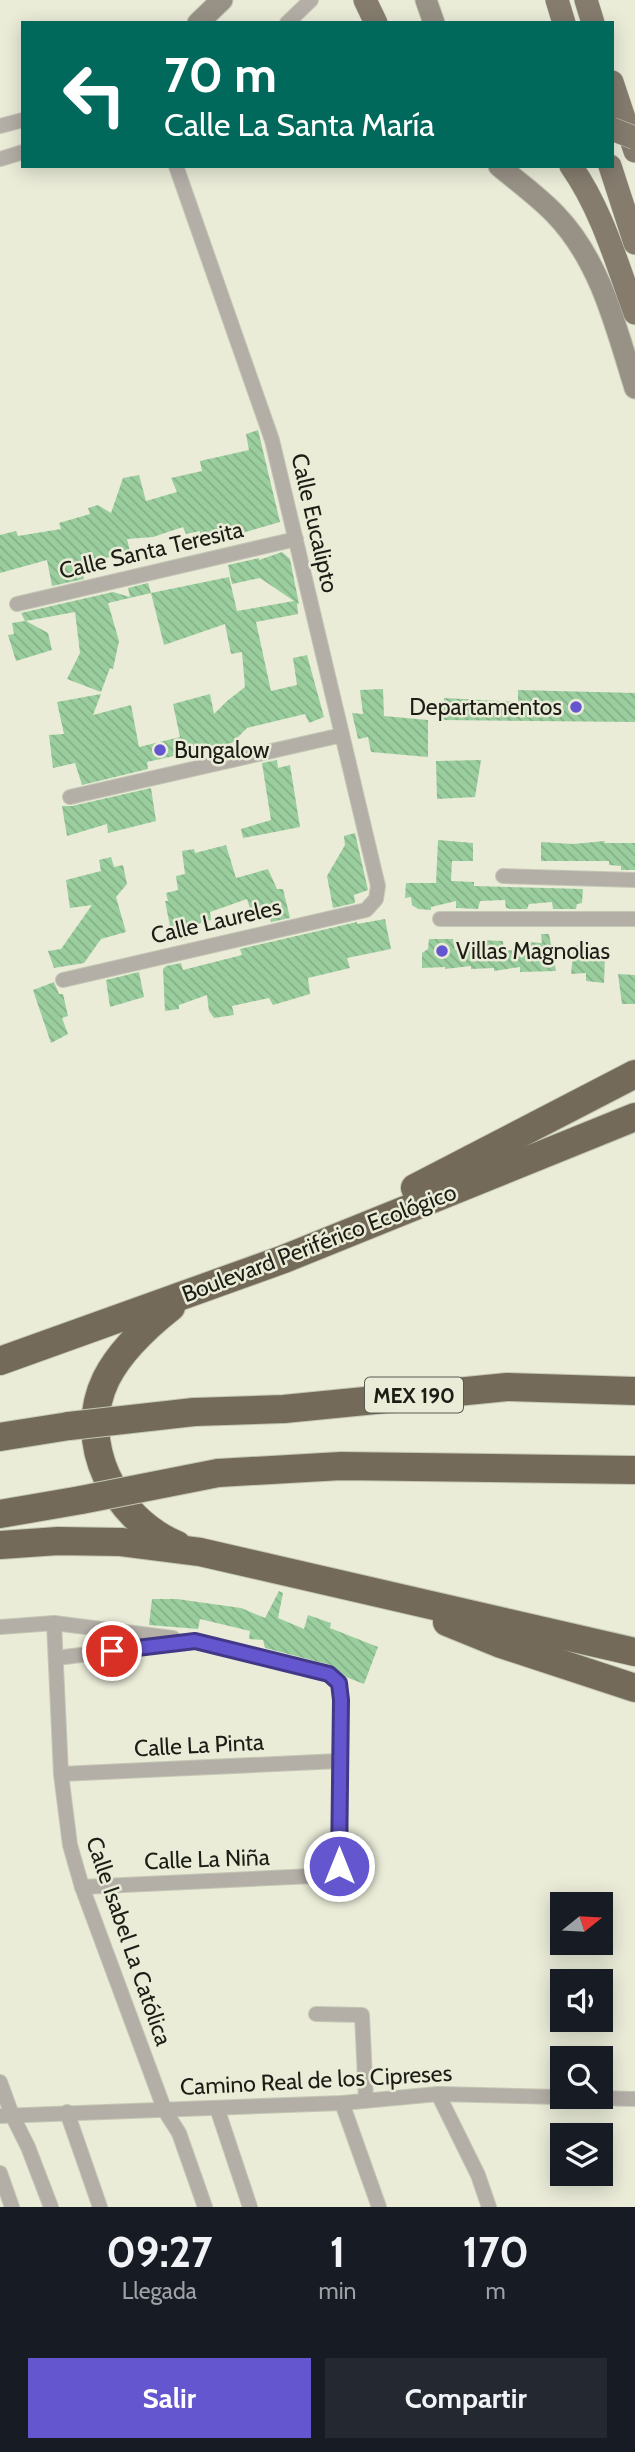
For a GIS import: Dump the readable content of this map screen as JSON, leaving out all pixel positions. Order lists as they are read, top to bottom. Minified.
{"streets":{"highway":["Boulevard Periférico Ecológico","MEX 190"],"street":["Calle Eucalipto","Calle Santa Teresita","Calle Laureles","Calle La Pinta","Calle La Niña","Calle Isabel La Católica","Camino Real de los Cipreses"]},"crossings":[["Calle Eucalipto","Calle Santa Teresita"],["Calle Eucalipto","Calle Laureles"],["Calle La Pinta","Calle La Niña"],["Calle La Pinta","Calle Isabel La Católica"],["Calle La Niña","Calle Isabel La Católica"],["Calle Isabel La Católica","Camino Real de los Cipreses"]],"places":["Departamentos","Bungalow","Villas Magnolias"],"north":"right","page":{"turn":["70 m","Calle La Santa María"],"eta":["09:27","Llegada","1","min","170","m"],"buttons":["Salir","Compartir"]}}
